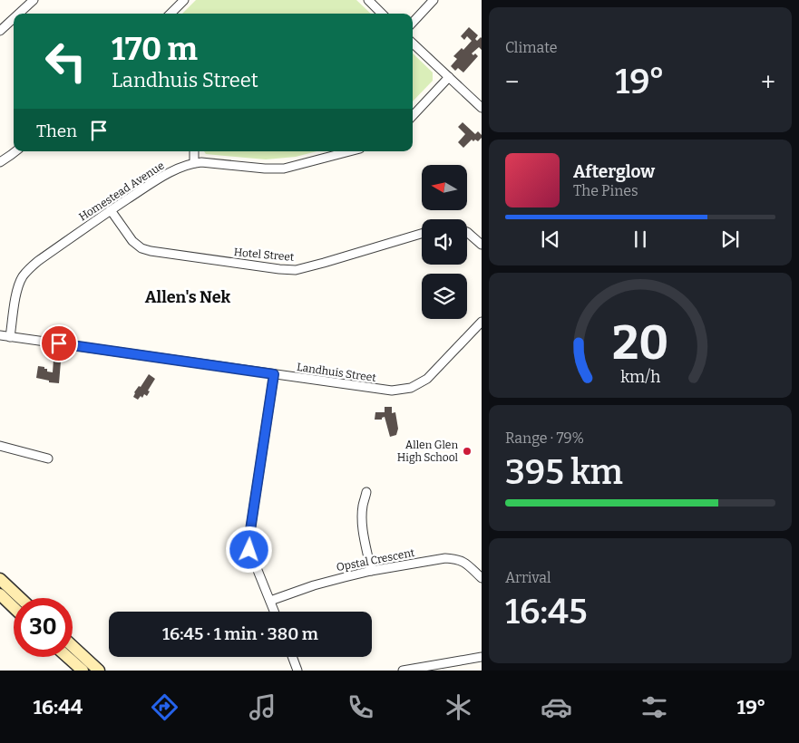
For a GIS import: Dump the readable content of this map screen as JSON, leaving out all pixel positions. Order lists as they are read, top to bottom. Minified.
{"streets":{"street":["Homestead Avenue","Hotel Street","Landhuis Street","Opstal Crescent"]},"crossings":[["Homestead Avenue","Hotel Street"],["Homestead Avenue","Landhuis Street"]],"districts":["Allen's Nek"],"places":["Allen Glen High School"],"north":"left","page":{"tile":["Climate",["Range · 79%","395 km"],["Arrival","16:45"]],"turn":["170 m","Landhuis Street"],"heat":["−","19°","+"],"then":"Then","song":["Afterglow","The Pines"],"limit":"30","trip":"16:45 · 1 min · 380 m","tabs":["16:44","19°"],"gauge":["20","km/h"]}}
